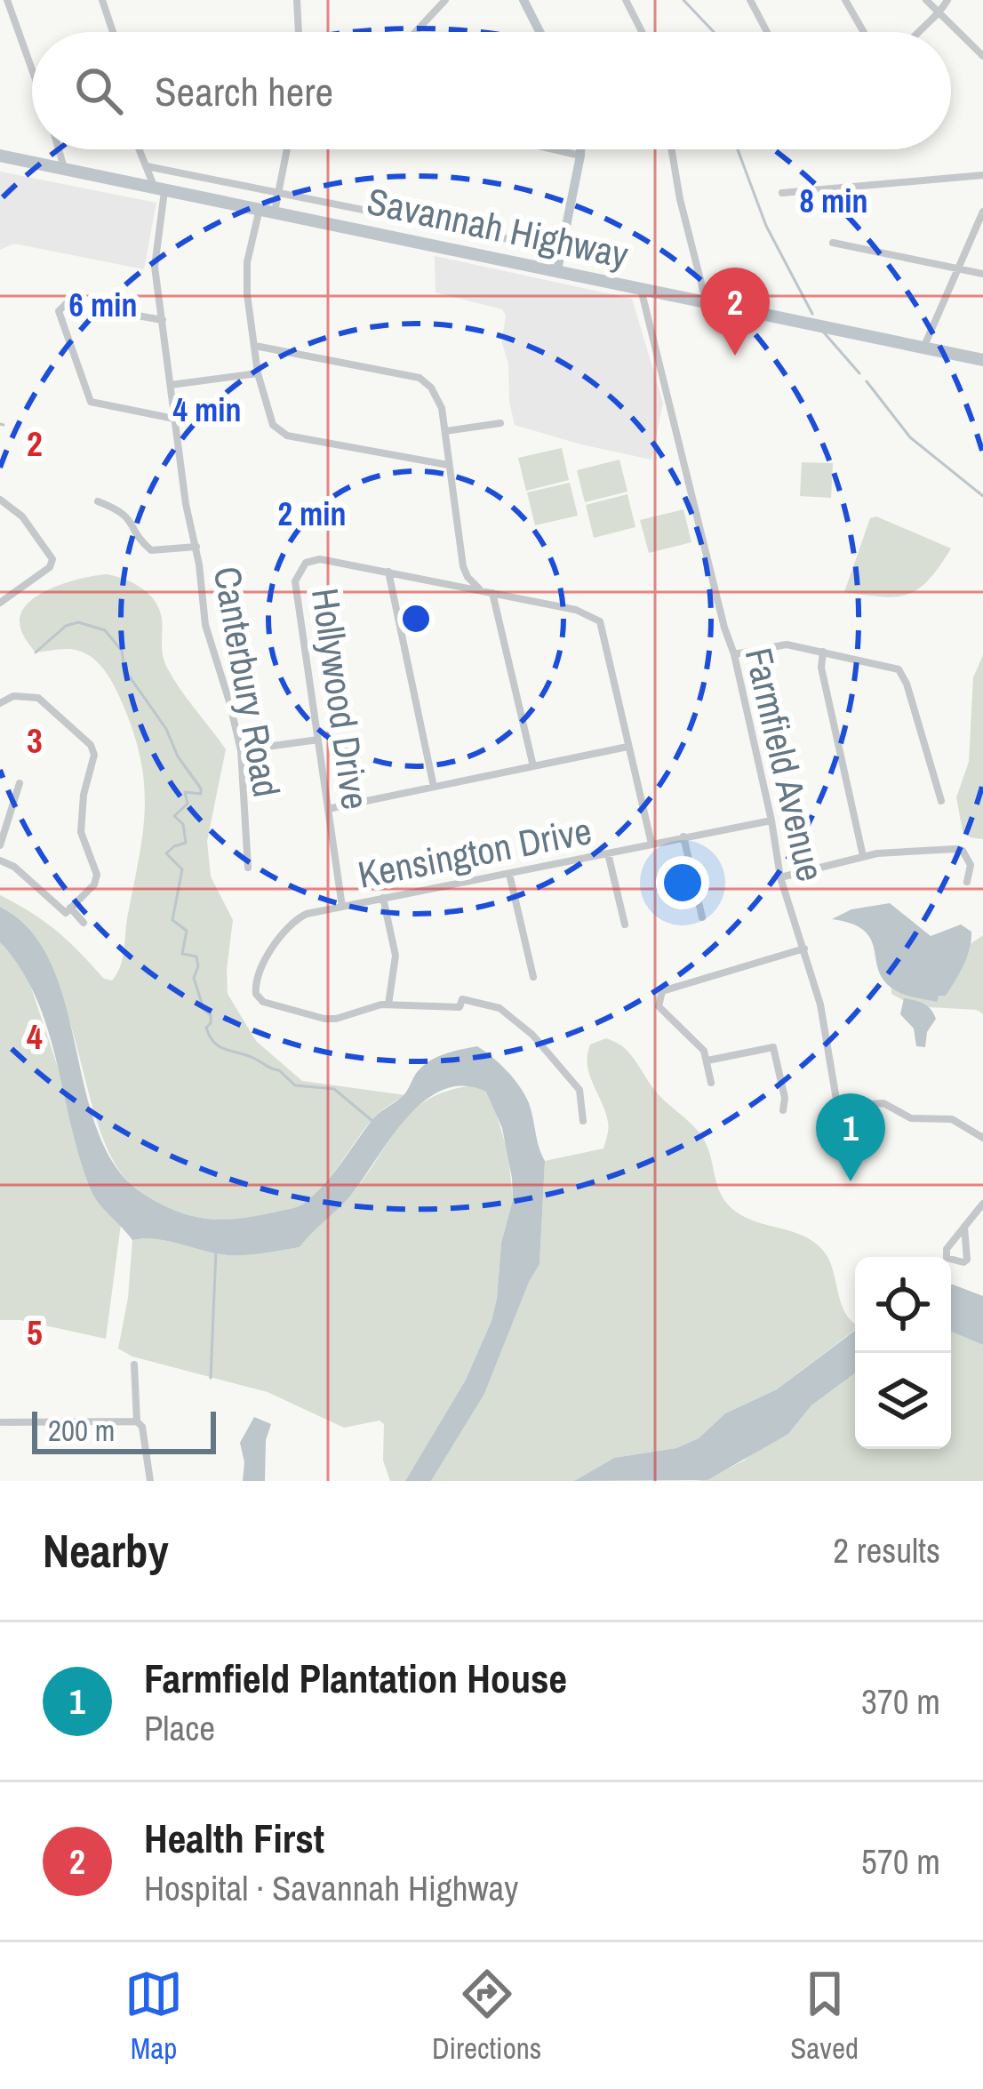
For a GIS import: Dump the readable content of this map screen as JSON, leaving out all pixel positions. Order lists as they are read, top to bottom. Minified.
{"streets":{"highway":["Savannah Highway"],"street":["Canterbury Road","Hollywood Drive","Farmfield Avenue","Kensington Drive"]},"crossings":[["Savannah Highway","Canterbury Road"],["Savannah Highway","Farmfield Avenue"],["Hollywood Drive","Kensington Drive"],["Farmfield Avenue","Kensington Drive"]],"scale_bar":"200 m","page":{"search":"Search here","pins":["2","1"],"scale":"200 m","heading":["Nearby","2 results"],"list":[{"mark":"1","name":"Farmfield Plantation House","note":"Place","value":"370 m"},{"mark":"2","name":"Health First","note":"Hospital · Savannah Highway","value":"570 m"}],"nav":["Map","Directions","Saved"]},"grid":{"rows":["2","3","4","5"]},"rings":["8 min","6 min","4 min","2 min"]}
